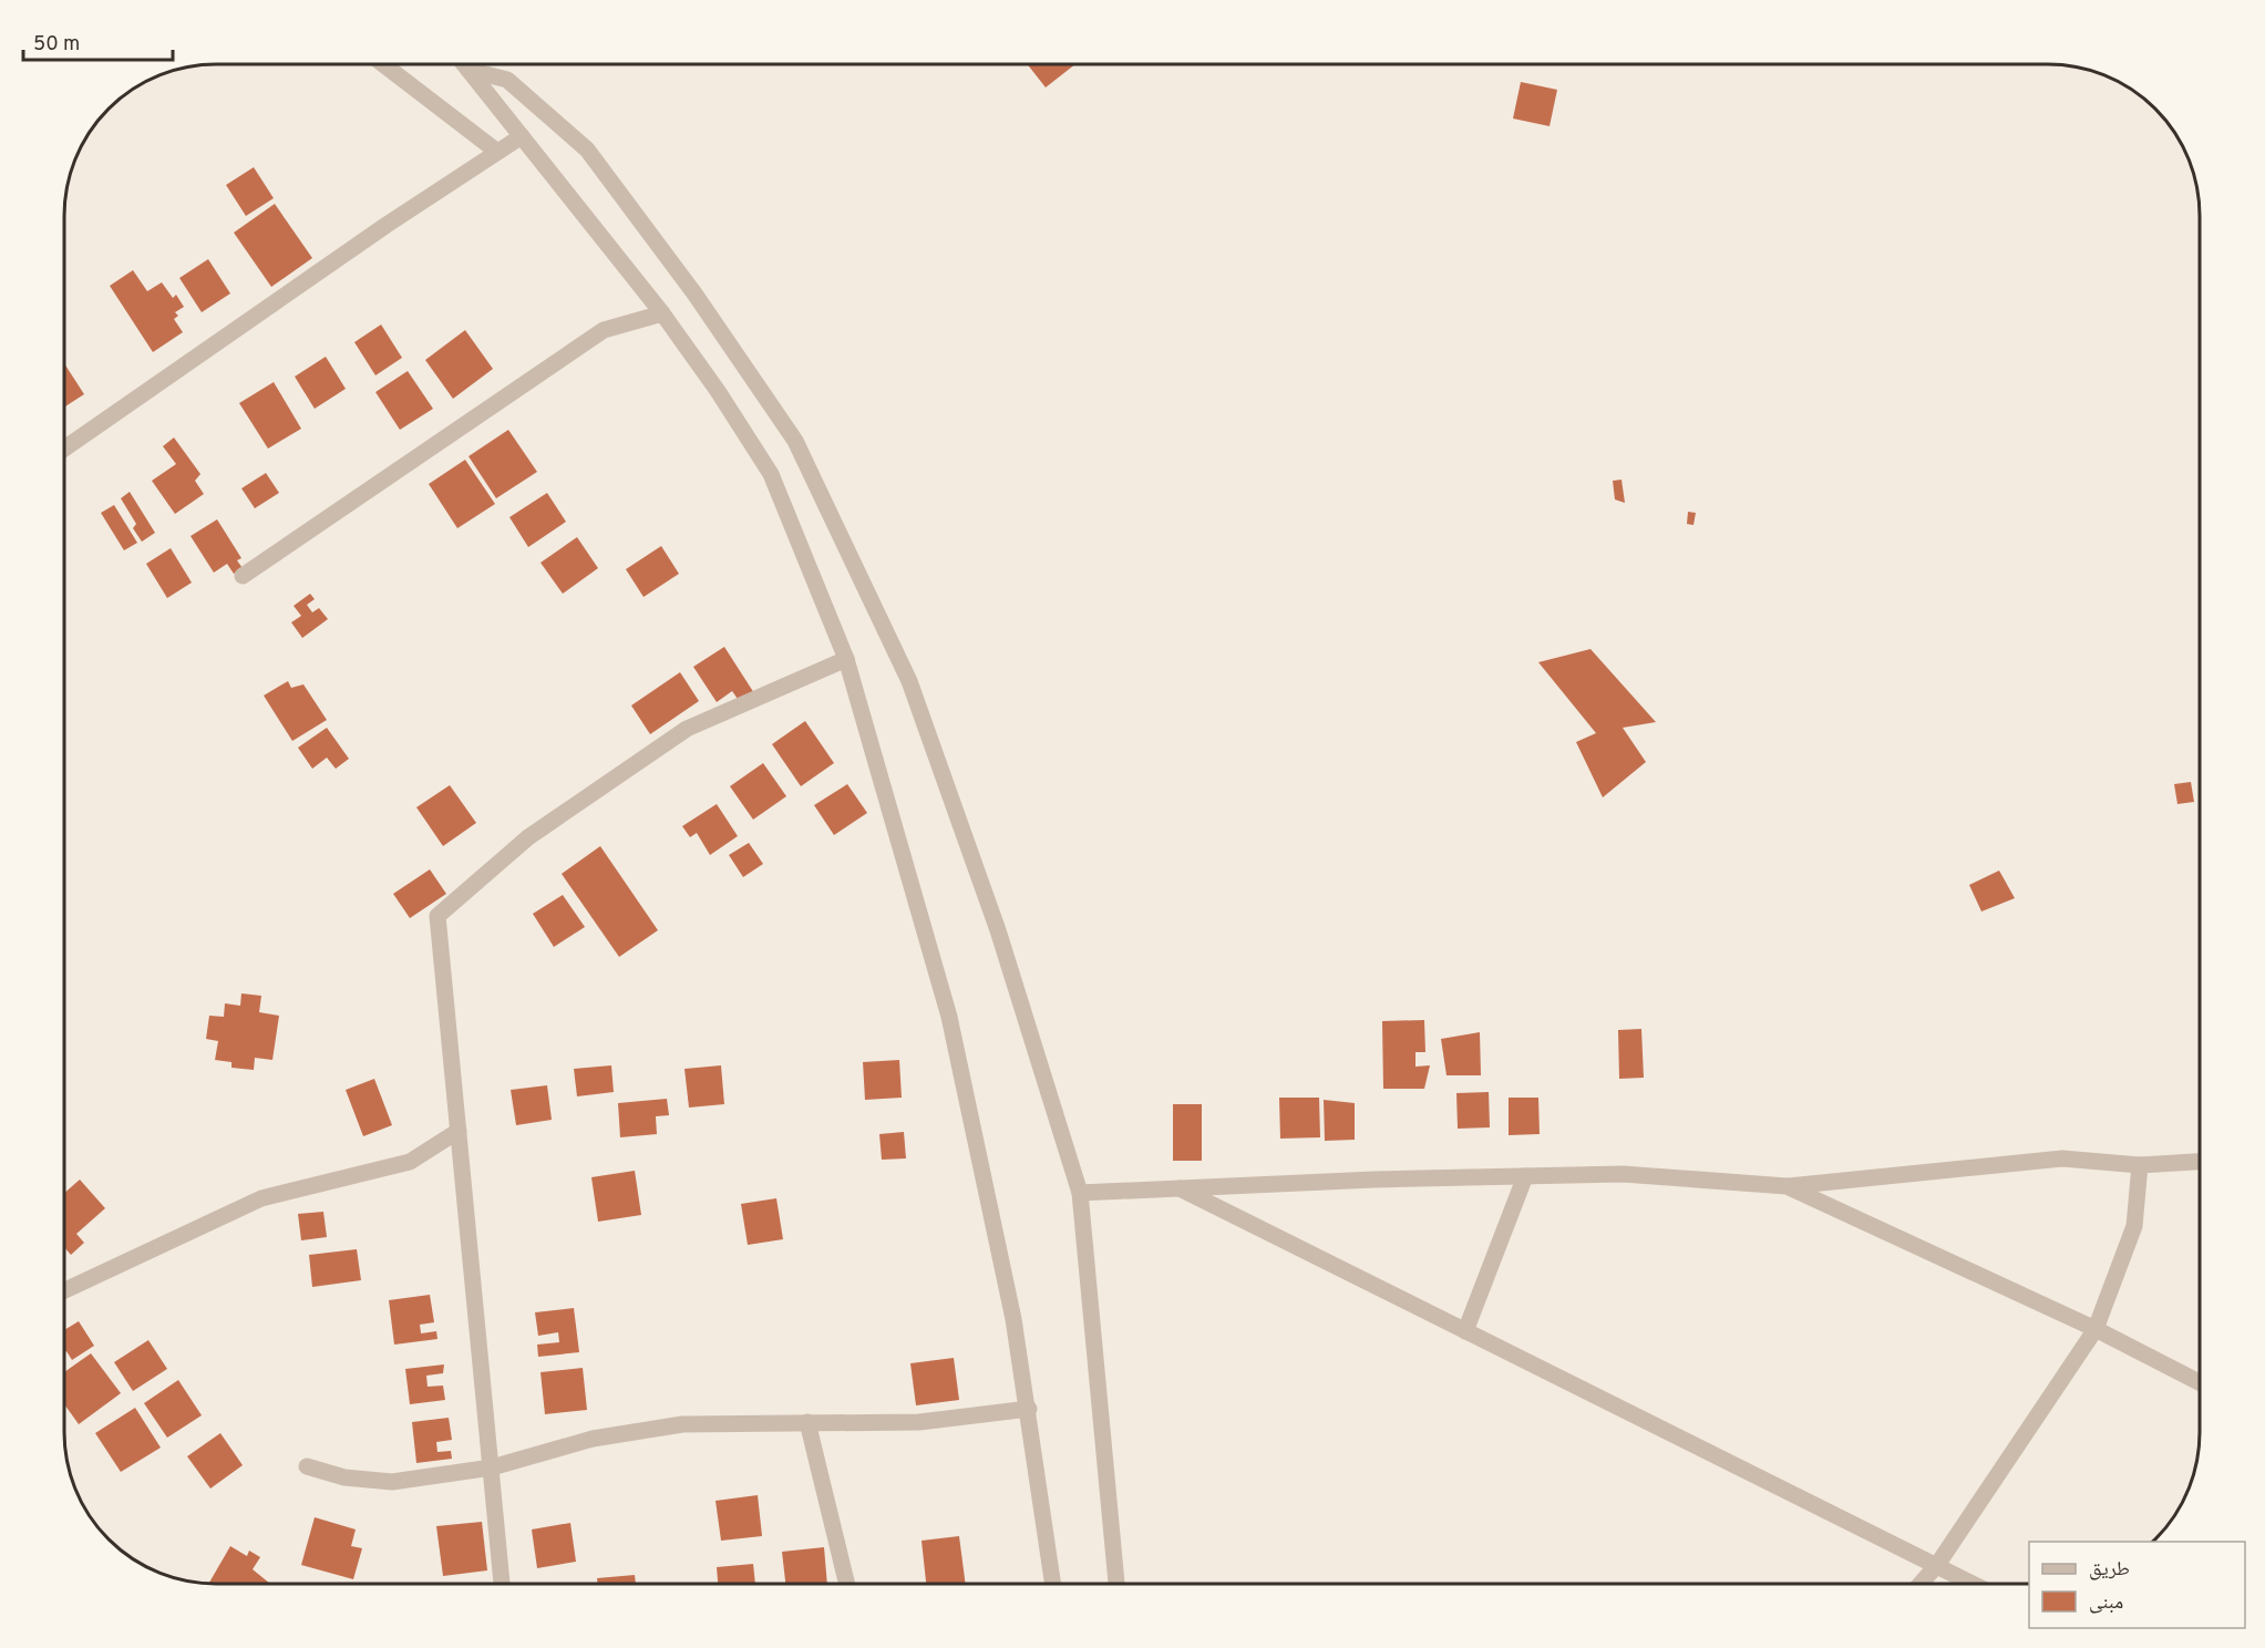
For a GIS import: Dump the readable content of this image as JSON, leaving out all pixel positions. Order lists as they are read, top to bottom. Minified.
{"legend":["طريق","مبنى"],"scale_bar":"50 m"}
